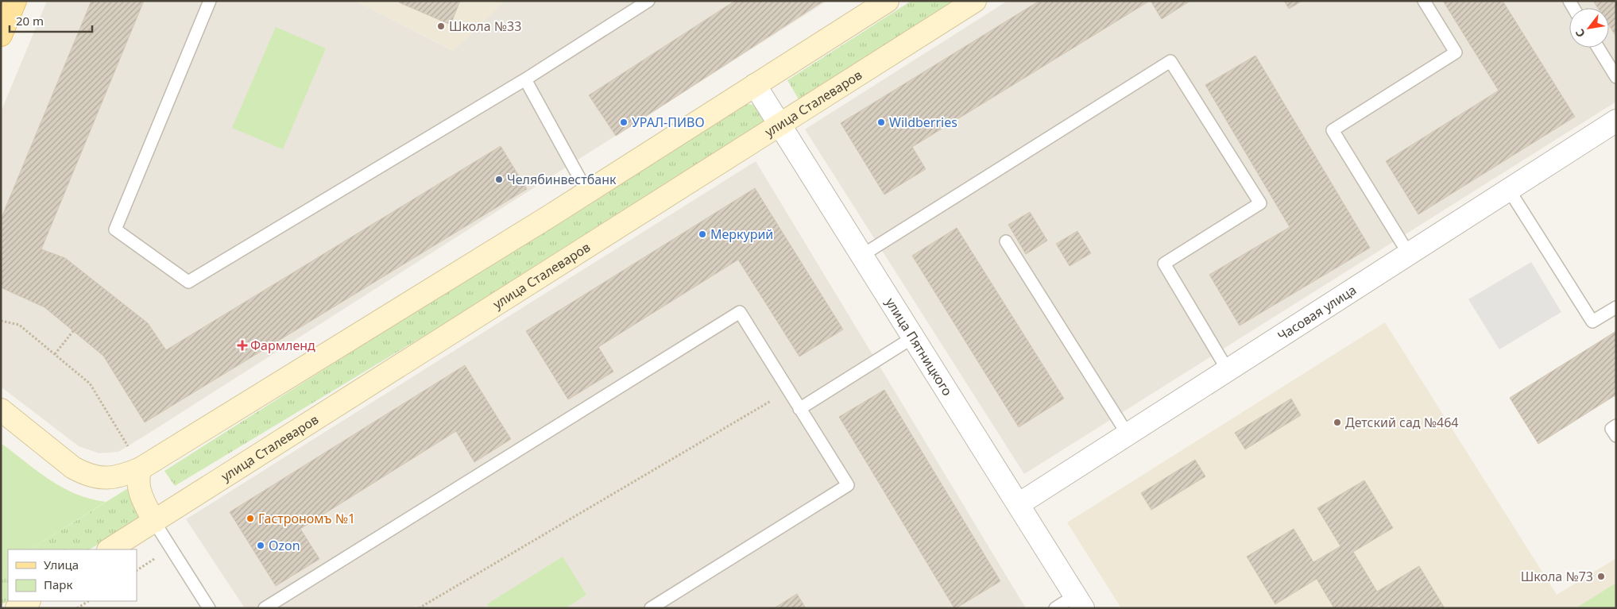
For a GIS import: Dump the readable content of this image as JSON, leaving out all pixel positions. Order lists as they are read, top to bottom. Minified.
{"streets":{"street":["улица Сталеваров","Часовая улица","улица Пятницкого"]},"crossings":[["улица Сталеваров","улица Пятницкого"],["Часовая улица","улица Пятницкого"]],"places":{"other":["Школа №33","УРАЛ-ПИВО","Wildberries","Челябинвестбанк","Меркурий","Детский сад №464","Гастрономъ №1","Ozon","Школа №73"],"health":["Фармленд"]},"legend":["Улица","Парк"],"scale_bar":"20 m","north":"bottom left"}
